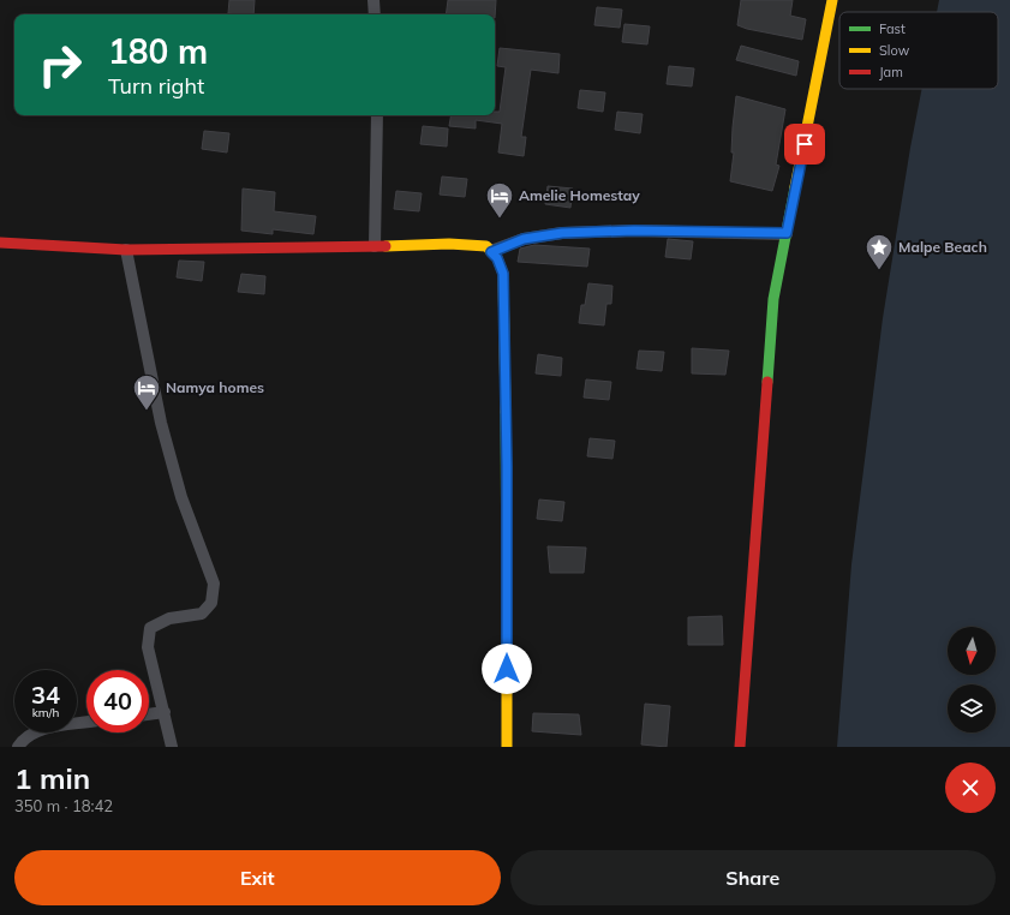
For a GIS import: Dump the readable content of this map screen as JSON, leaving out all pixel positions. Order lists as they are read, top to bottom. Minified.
{"places":{"hotel":["Amelie Homestay","Namya homes"],"place":["Malpe Beach"]},"legend":["Fast","Slow","Jam"],"north":"bottom","page":{"turn":["180 m","Turn right"],"speed":"34 km/h","limit":"40","heading":["1 min","350 m · 18:42"],"buttons":["Exit","Share"]}}
